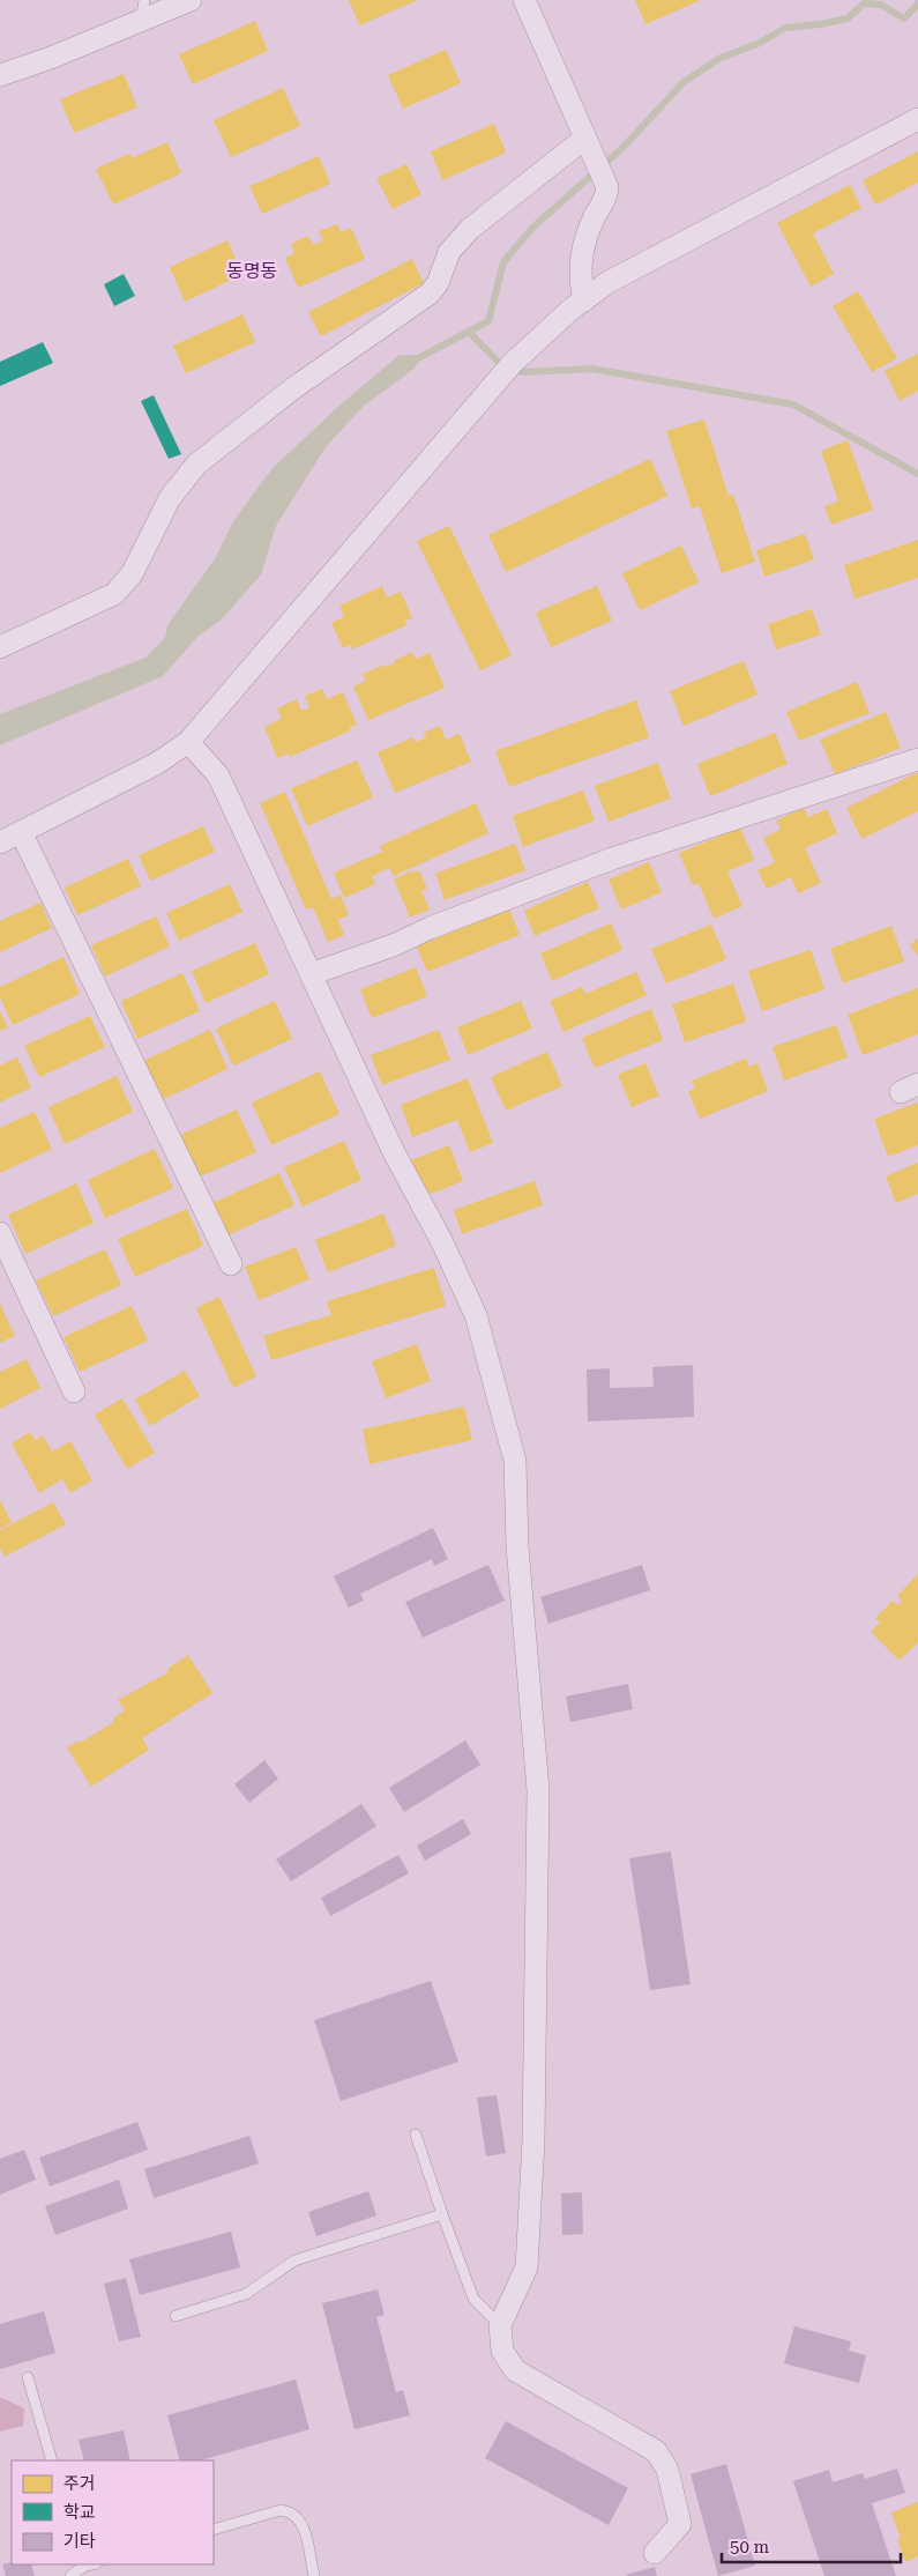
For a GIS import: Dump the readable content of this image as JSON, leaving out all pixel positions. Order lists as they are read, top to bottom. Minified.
{"districts":["동명동"],"legend":["주거","학교","기타"],"scale_bar":"50 m"}
